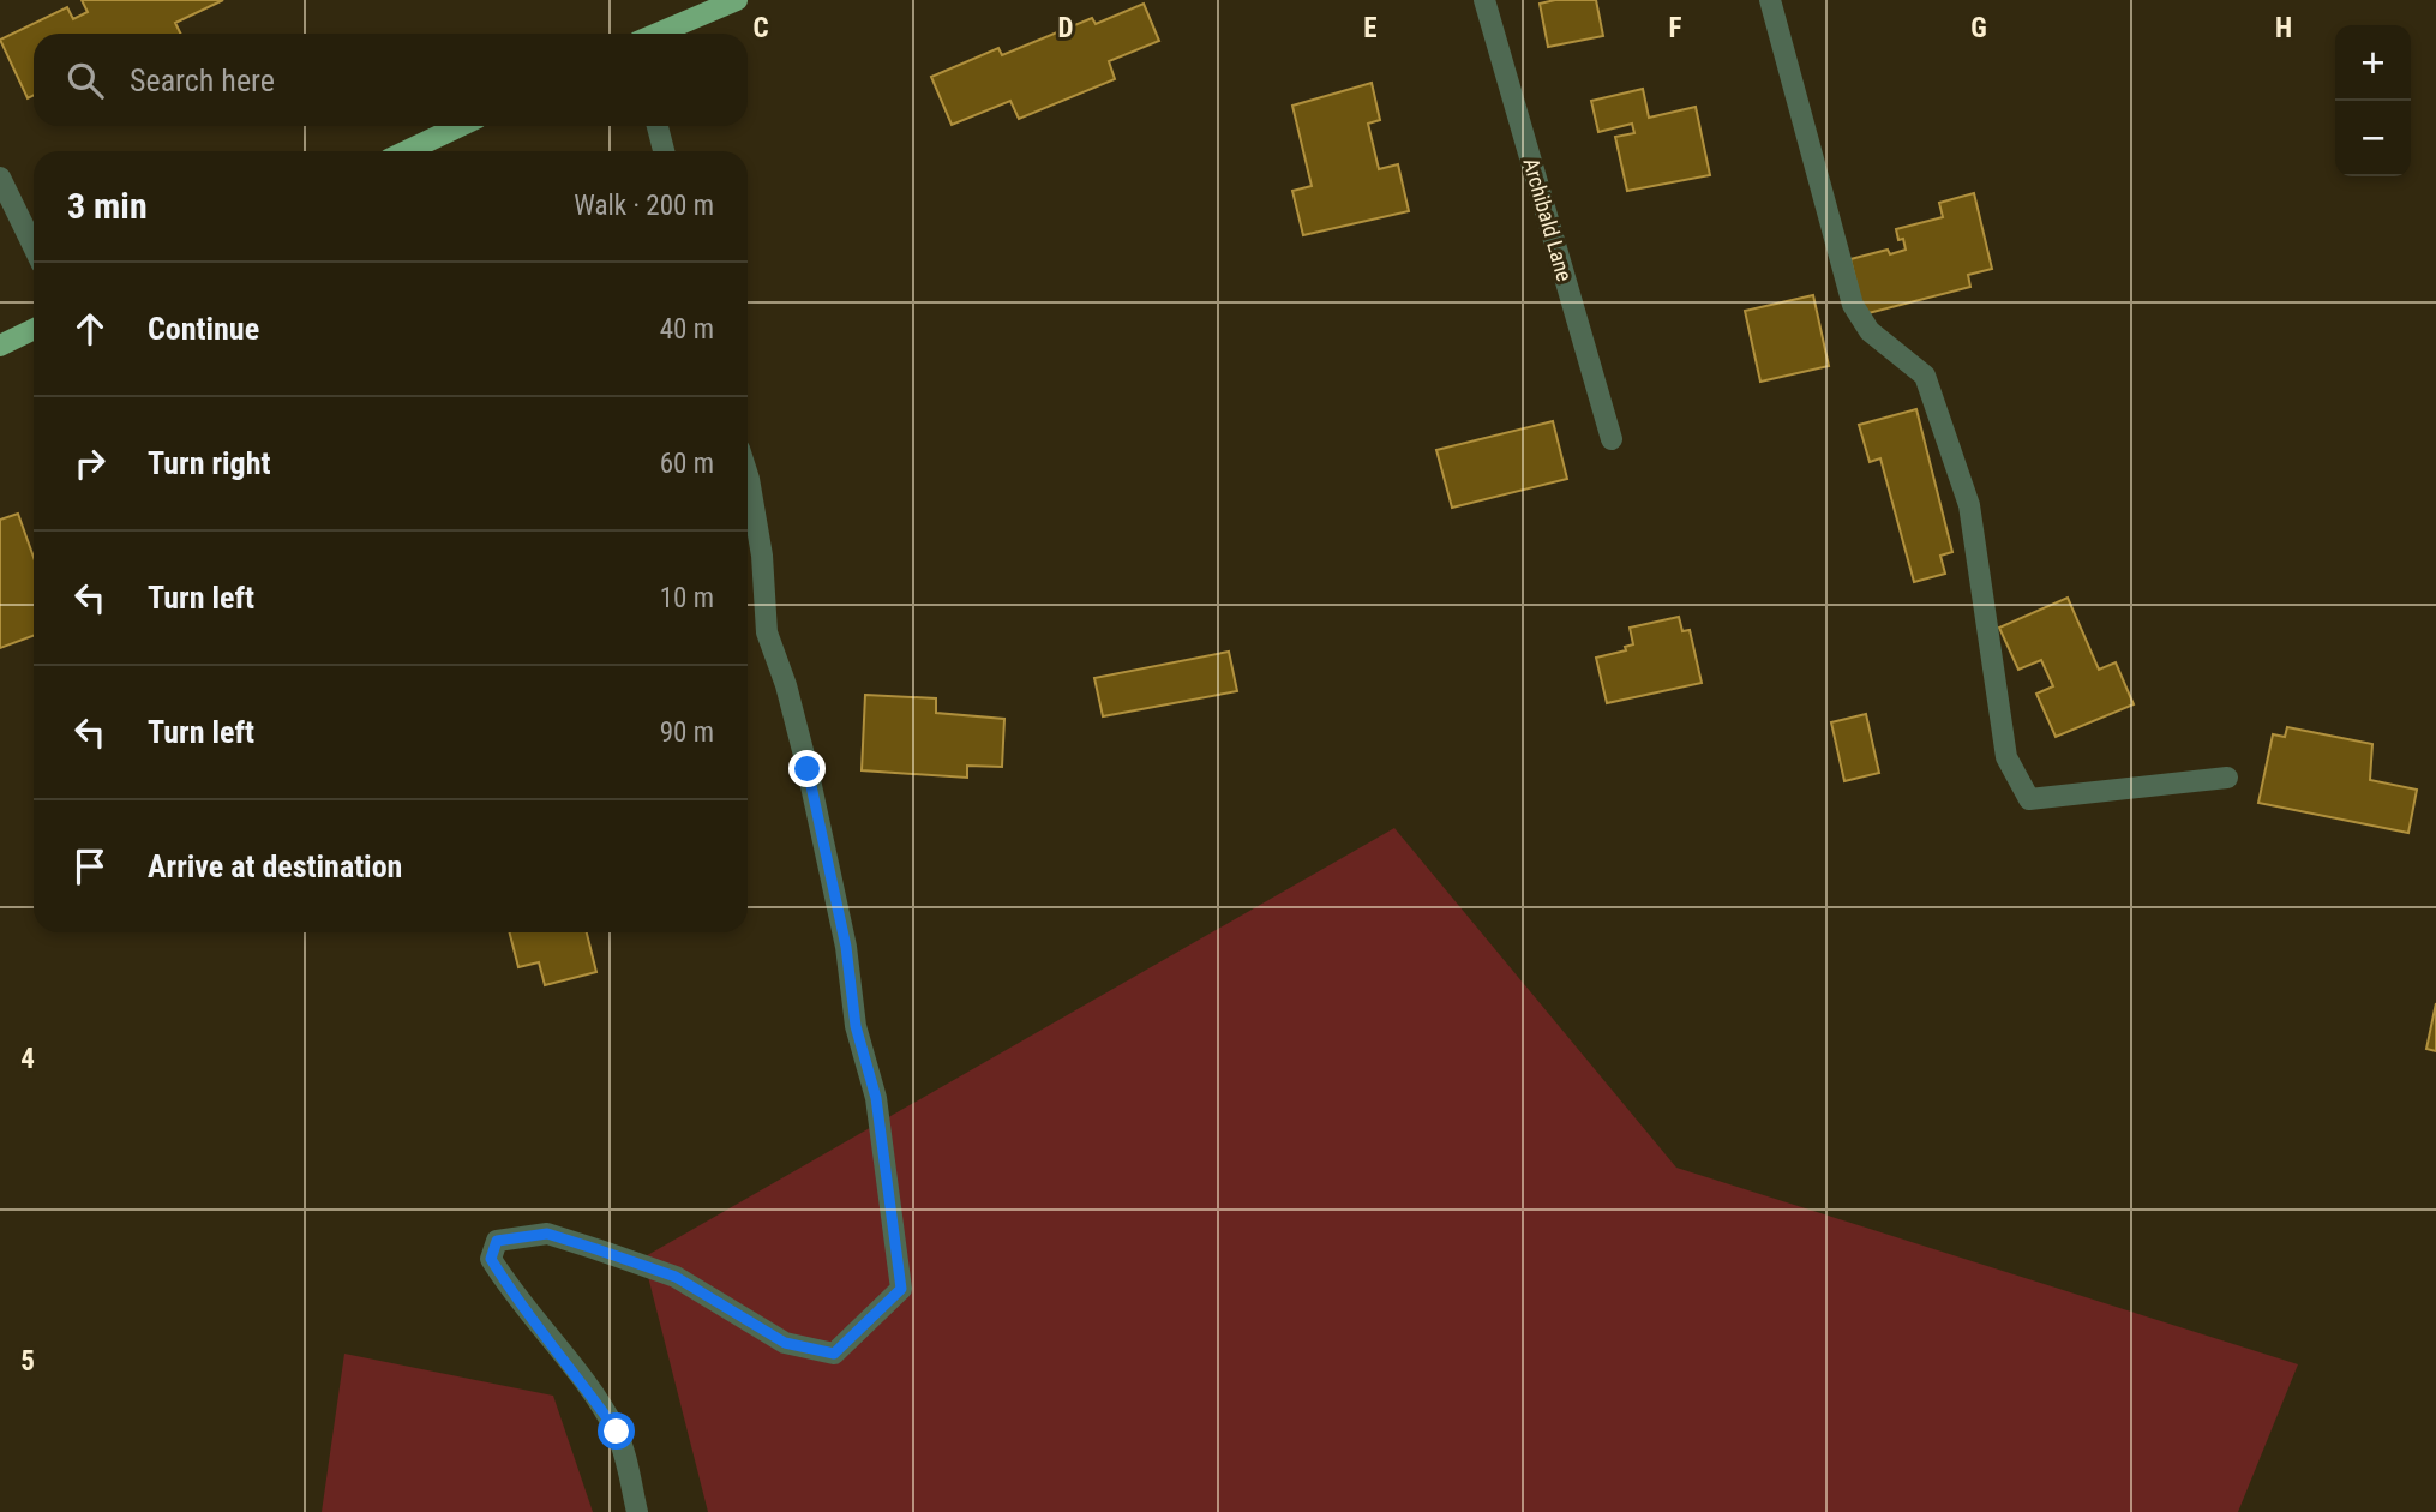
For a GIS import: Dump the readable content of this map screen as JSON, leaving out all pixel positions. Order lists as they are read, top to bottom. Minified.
{"streets":{"street":["Archibald Lane"]},"page":{"map_buttons":["+","−"],"search":"Search here","heading":["3 min","Walk · 200 m"],"list":[["Continue","40 m"],["Turn right","60 m"],["Turn left","10 m"],["Turn left","90 m"],"Arrive at destination"]},"grid":{"columns":["C","D","E","F","G","H"],"rows":["4","5"]}}
